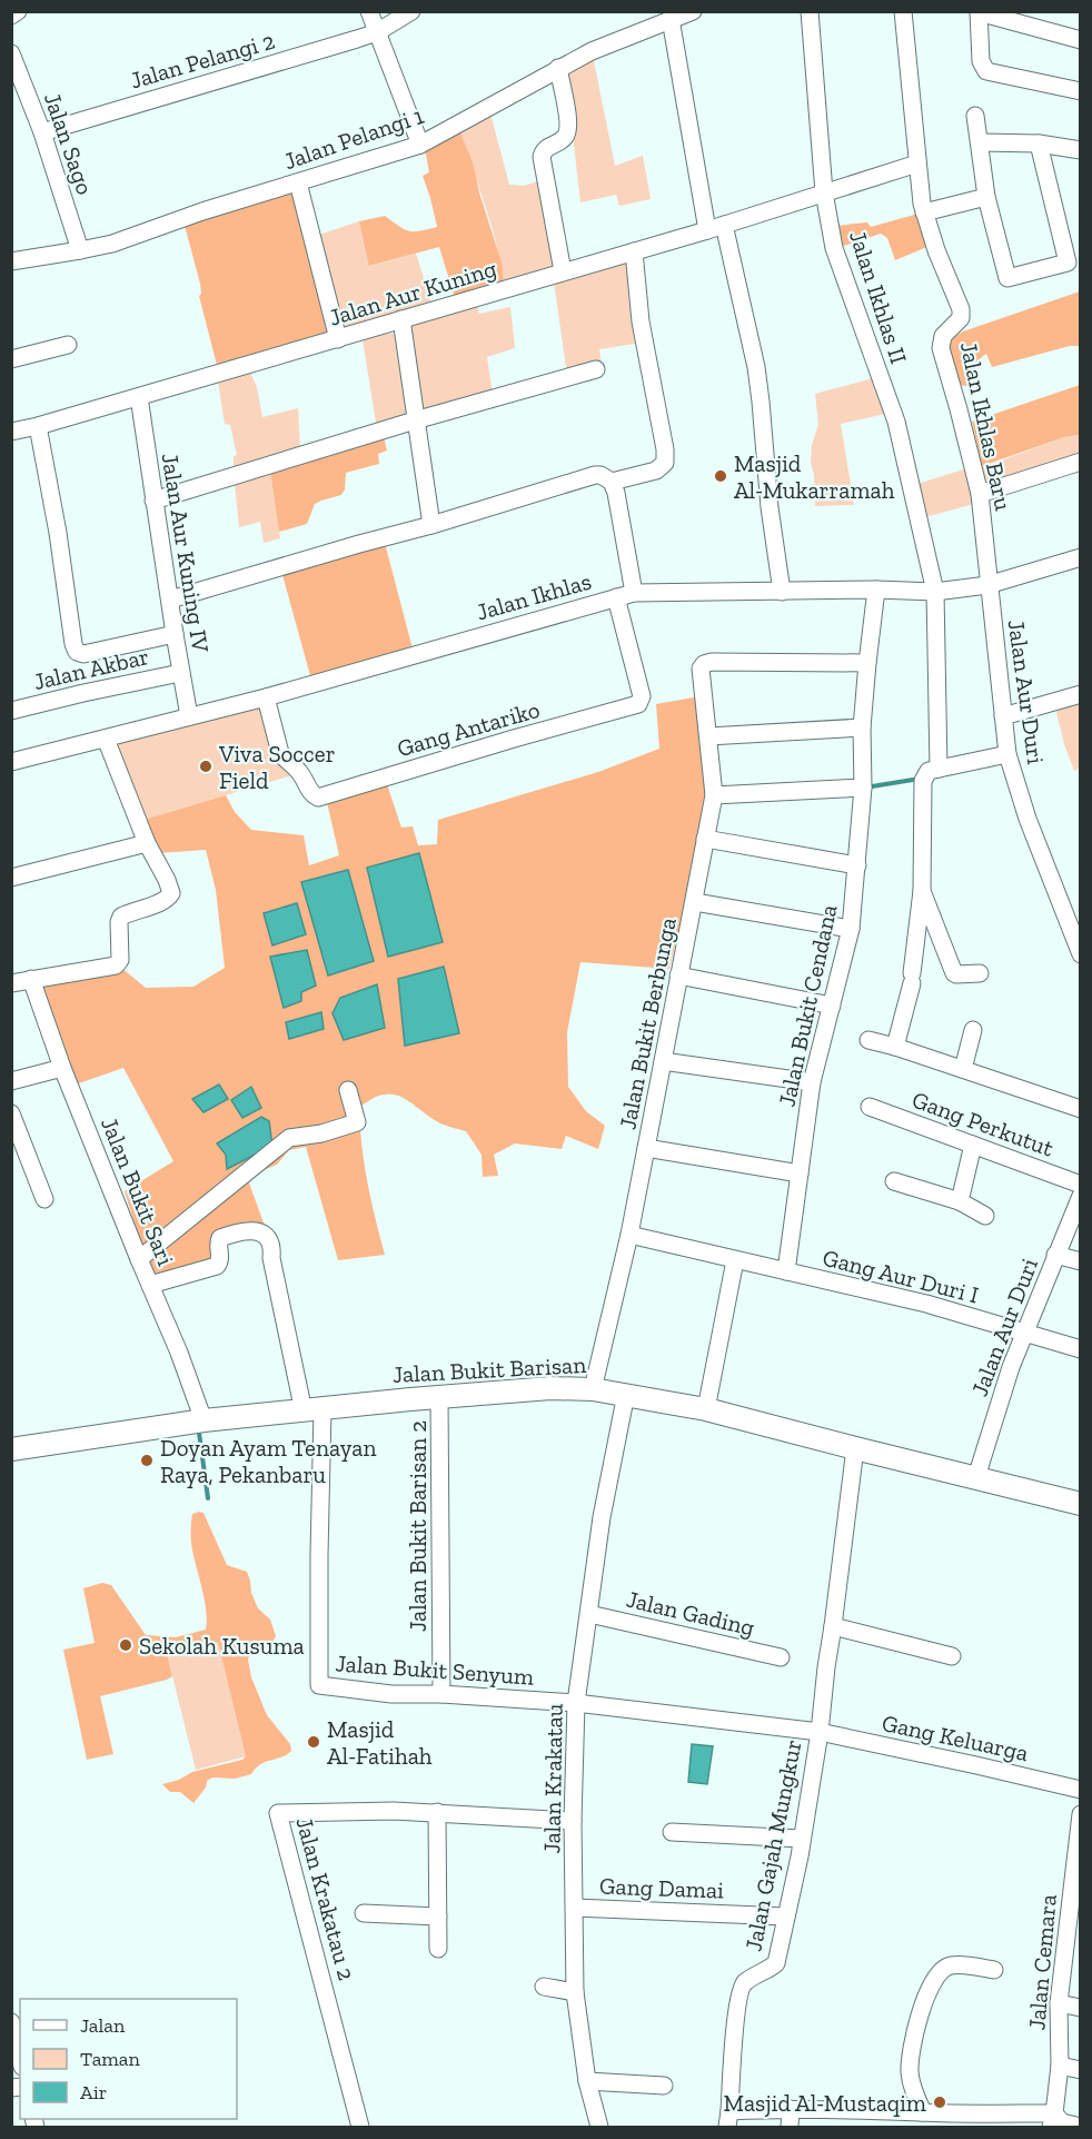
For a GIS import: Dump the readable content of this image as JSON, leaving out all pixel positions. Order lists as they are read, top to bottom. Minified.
{"streets":{"main road":["Jalan Bukit Barisan"],"street":["Jalan Pelangi 2","Jalan Pelangi 1","Jalan Sago","Jalan Aur Kuning","Jalan Ikhlas II","Jalan Ikhlas Baru","Jalan Aur Kuning IV","Jalan Ikhlas","Jalan Akbar","Jalan Aur Duri","Gang Antariko","Jalan Bukit Cendana","Jalan Bukit Berbunga","Gang Perkutut","Jalan Bukit Sari","Gang Aur Duri I","Jalan Bukit Barisan 2","Jalan Gading","Jalan Bukit Senyum","Gang Keluarga","Jalan Krakatau","Jalan Gajah Mungkur","Gang Damai","Jalan Krakatau 2","Jalan Cemara"]},"crossings":[["Jalan Pelangi 2","Jalan Sago"],["Jalan Pelangi 1","Jalan Sago"],["Jalan Aur Kuning","Jalan Ikhlas II"],["Jalan Aur Kuning","Jalan Ikhlas Baru"],["Jalan Aur Kuning","Jalan Aur Kuning IV"],["Jalan Ikhlas II","Jalan Ikhlas"],["Jalan Ikhlas Baru","Jalan Ikhlas"],["Jalan Ikhlas Baru","Jalan Aur Duri"],["Jalan Aur Kuning IV","Jalan Ikhlas"],["Jalan Aur Kuning IV","Jalan Akbar"],["Jalan Ikhlas","Jalan Aur Duri"],["Jalan Ikhlas","Gang Antariko"],["Jalan Ikhlas","Jalan Bukit Cendana"],["Jalan Aur Duri","Gang Aur Duri I"],["Jalan Aur Duri","Jalan Bukit Barisan"],["Jalan Bukit Cendana","Jalan Bukit Berbunga"],["Jalan Bukit Cendana","Gang Aur Duri I"],["Jalan Bukit Berbunga","Gang Aur Duri I"],["Jalan Bukit Berbunga","Jalan Bukit Barisan"],["Jalan Bukit Sari","Jalan Bukit Barisan"],["Jalan Bukit Barisan","Jalan Bukit Barisan 2"],["Jalan Bukit Barisan","Jalan Bukit Senyum"],["Jalan Bukit Barisan","Jalan Krakatau"],["Jalan Bukit Barisan","Jalan Gajah Mungkur"],["Jalan Bukit Barisan 2","Jalan Bukit Senyum"],["Jalan Gading","Jalan Krakatau"],["Jalan Bukit Senyum","Gang Keluarga"],["Jalan Bukit Senyum","Jalan Krakatau"],["Jalan Bukit Senyum","Jalan Gajah Mungkur"],["Gang Keluarga","Jalan Gajah Mungkur"],["Jalan Krakatau","Gang Damai"],["Jalan Krakatau","Jalan Krakatau 2"],["Jalan Gajah Mungkur","Gang Damai"],["Jalan Gajah Mungkur","Jalan Cemara"]],"places":["Masjid Al-Mukarramah","Viva Soccer Field","Doyan Ayam Tenayan Raya, Pekanbaru","Sekolah Kusuma","Masjid Al-Fatihah","Masjid Al-Mustaqim"],"legend":["Jalan","Taman","Air"]}
